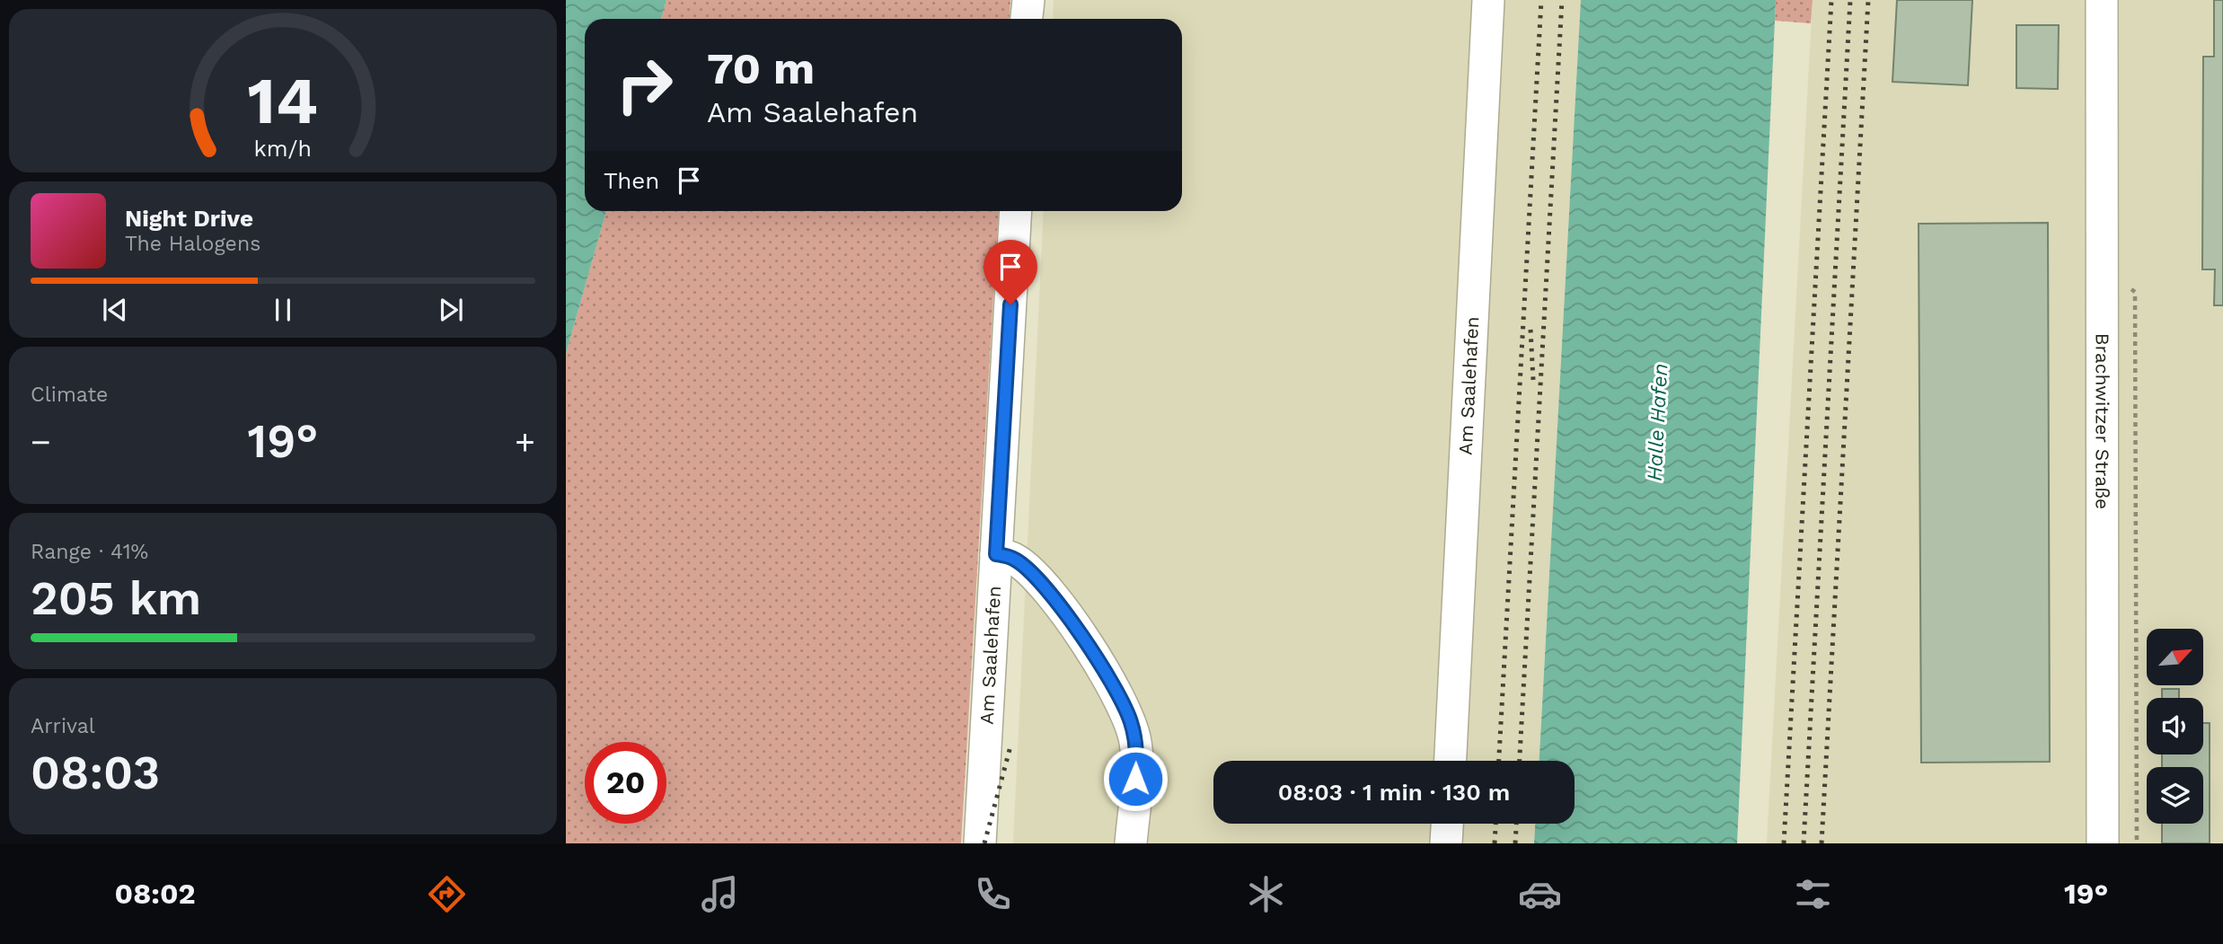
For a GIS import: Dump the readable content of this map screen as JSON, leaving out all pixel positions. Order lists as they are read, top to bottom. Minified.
{"streets":{"street":["Am Saalehafen","Brachwitzer Straße"]},"water":["Halle Hafen"],"north":"top right","page":{"turn":["70 m","Am Saalehafen"],"then":"Then","song":["Night Drive","The Halogens"],"tile":["Climate",["Range · 41%","205 km"],["Arrival","08:03"]],"heat":["−","19°","+"],"limit":"20","trip":"08:03 · 1 min · 130 m","tabs":["08:02","19°"],"gauge":["14","km/h"]}}
